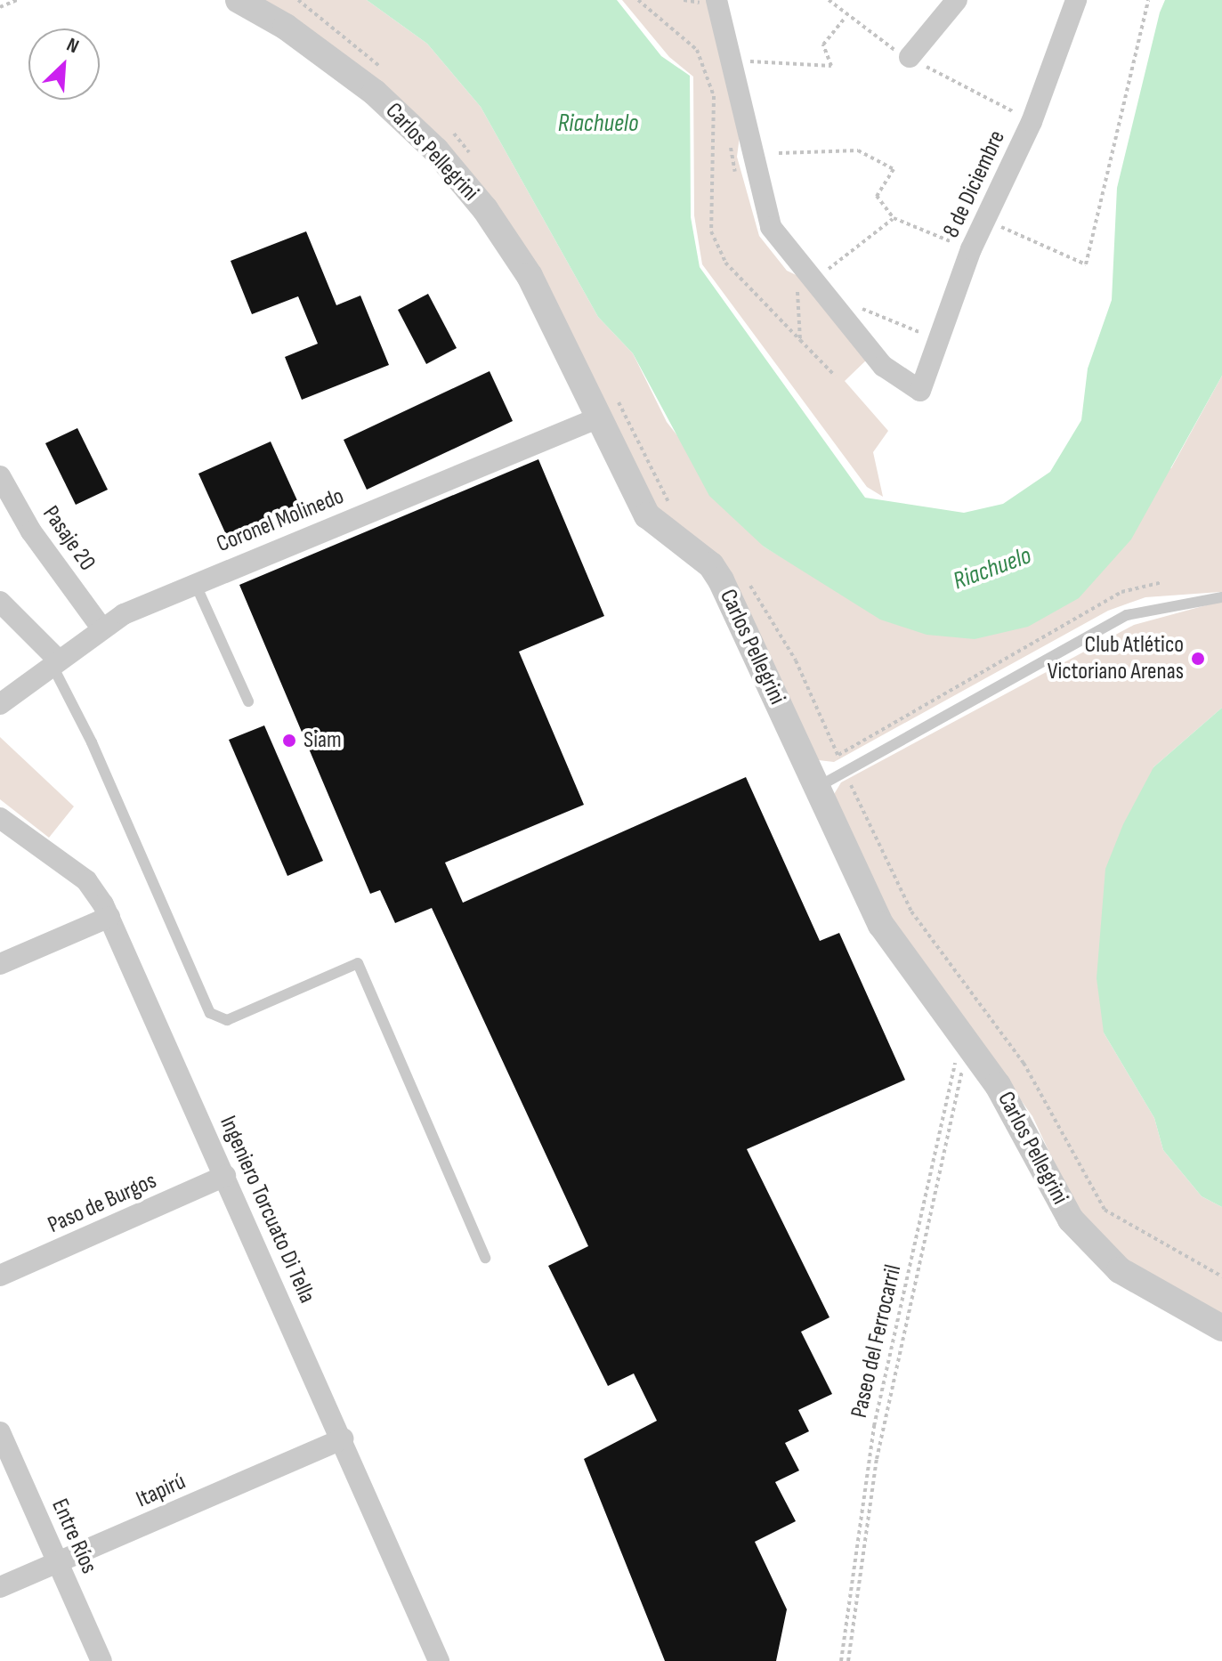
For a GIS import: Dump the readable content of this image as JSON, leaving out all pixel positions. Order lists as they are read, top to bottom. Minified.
{"streets":{"street":["Carlos Pellegrini","8 de Diciembre","Coronel Molinedo","Pasaje 20","Paso de Burgos","Ingeniero Torcuato Di Tella","Itapirú","Entre Ríos"],"path":["Paseo del Ferrocarril"]},"crossings":[["Carlos Pellegrini","Coronel Molinedo"],["Carlos Pellegrini","Paseo del Ferrocarril"],["Coronel Molinedo","Pasaje 20"],["Paso de Burgos","Ingeniero Torcuato Di Tella"],["Ingeniero Torcuato Di Tella","Itapirú"],["Itapirú","Entre Ríos"]],"water":["Riachuelo"],"places":["Club Atlético Victoriano Arenas","Siam"],"north":"top right"}
